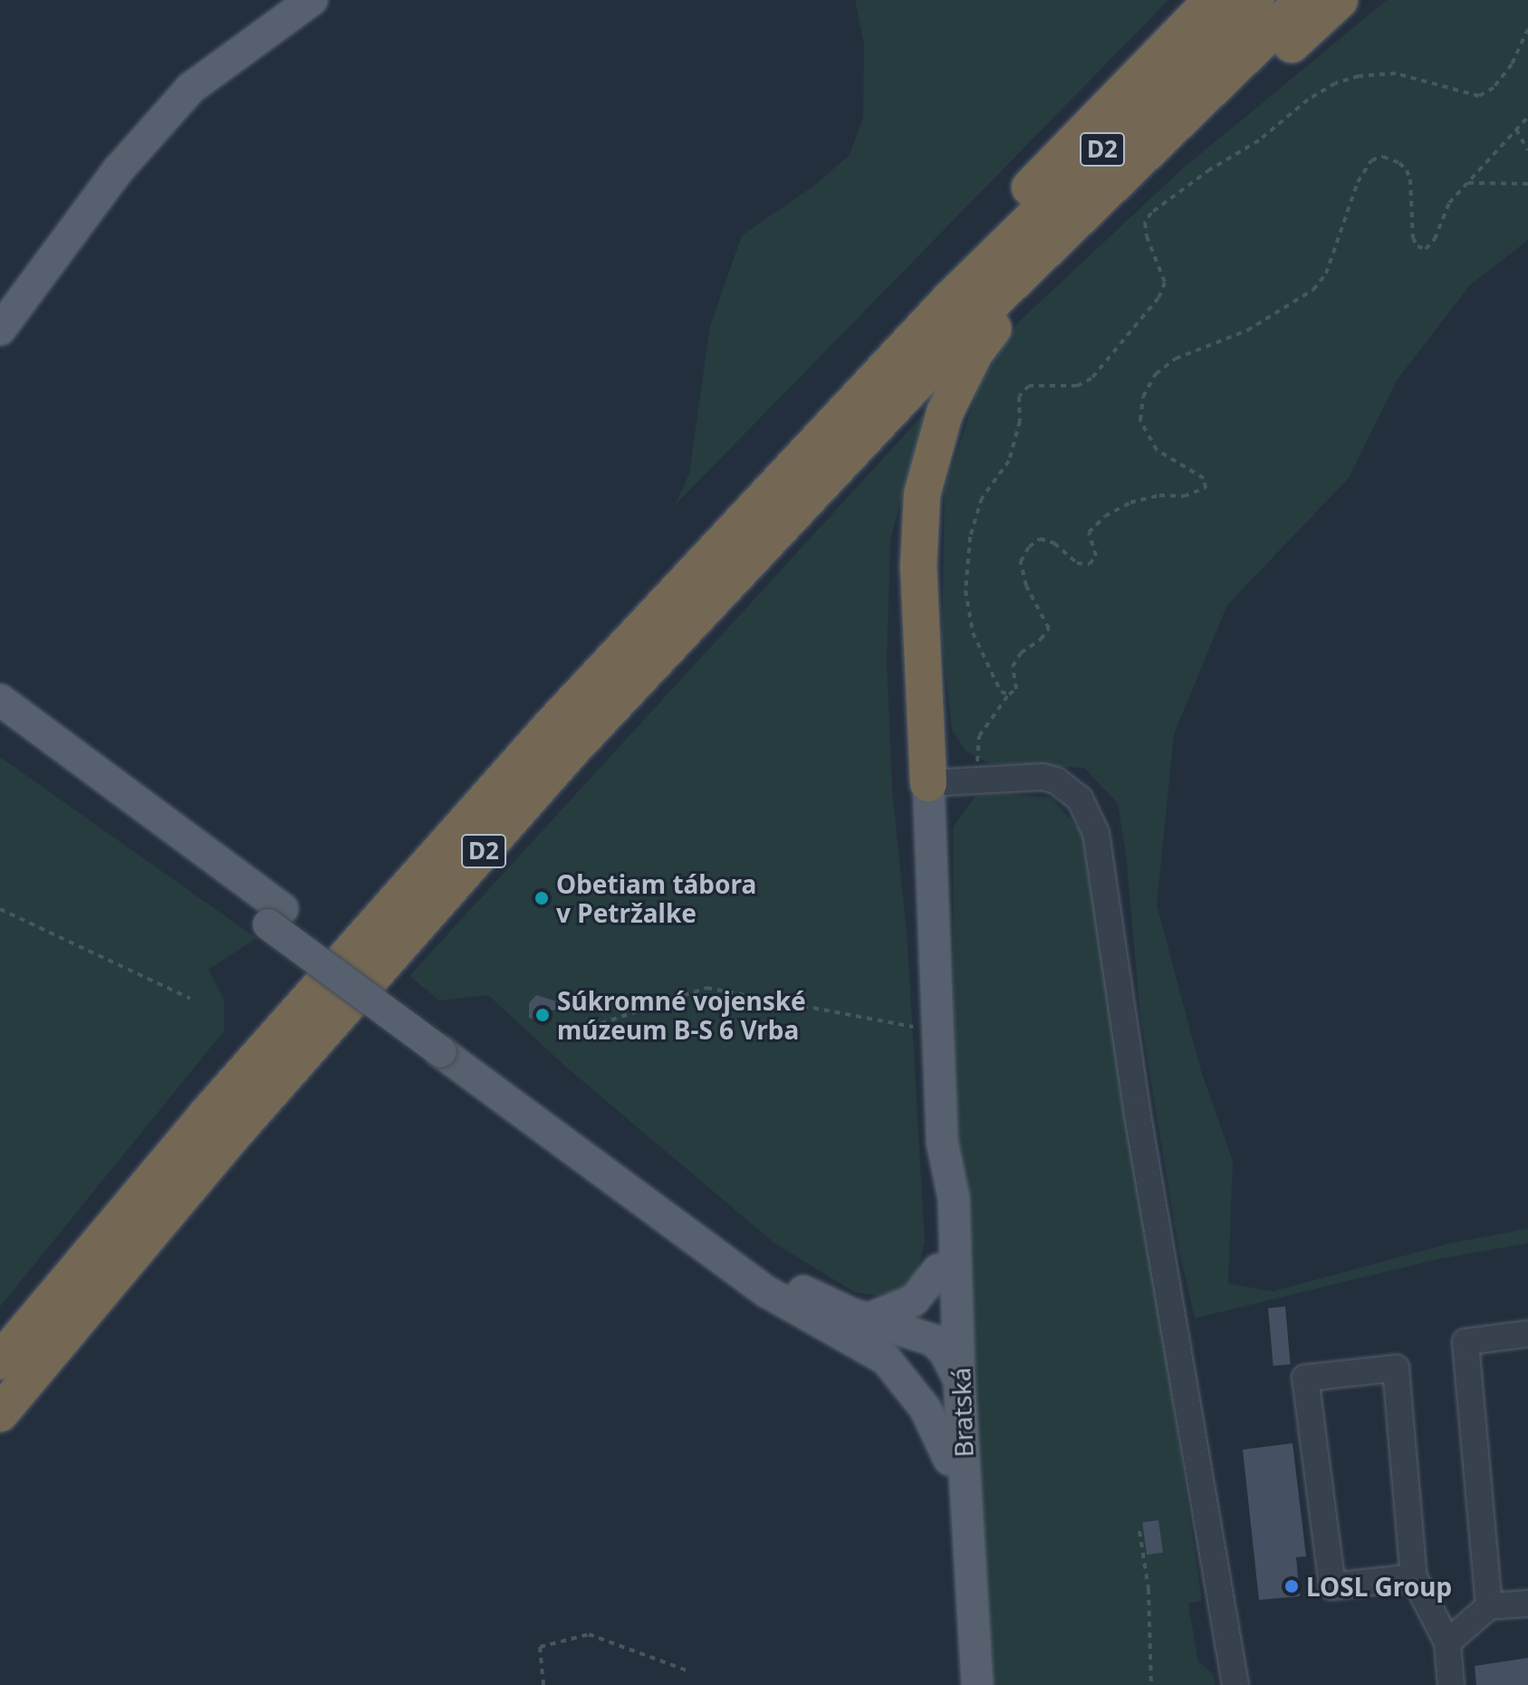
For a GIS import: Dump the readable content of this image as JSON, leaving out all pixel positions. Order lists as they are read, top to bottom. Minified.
{"streets":{"highway":["D2"],"main road":["Bratská"]},"places":["Obetiam tábora v Petržalke","Súkromné vojenské múzeum B-S 6 Vrba","LOSL Group"]}
